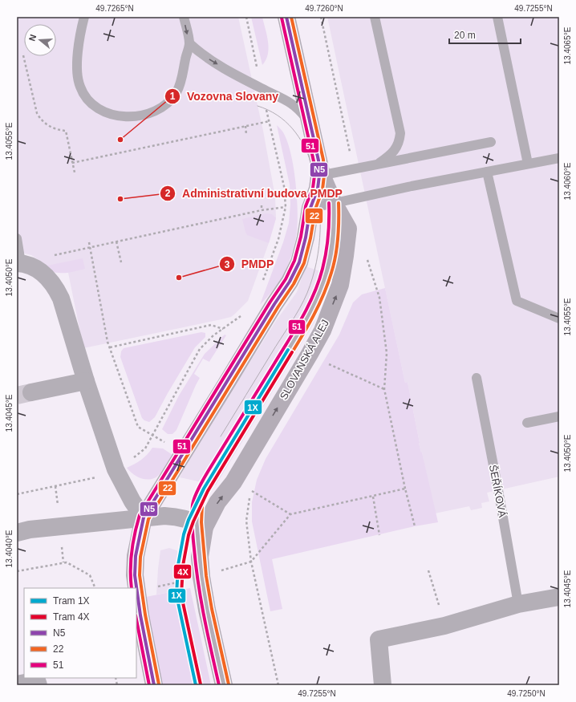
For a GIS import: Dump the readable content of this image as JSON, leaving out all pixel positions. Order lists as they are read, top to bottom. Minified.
{"streets":{"main road":["SLOVANSKÁ ALEJ"],"lane":["ŠEŘÍKOVÁ"]},"places":["Vozovna Slovany","Administrativní budova PMDP","PMDP"],"lines":["transit line N5","transit line 22","transit line 51","tram line 1X","tram line 4X"],"legend":["Tram 1X","Tram 4X","N5","22","51"],"scale_bar":"20 m","north":"left","coordinates":["49.7265°N","49.7260°N","49.7255°N","13.4065°E","13.4055°E","13.4060°E","13.4050°E","13.4045°E","13.4040°E","49.7250°N"]}
